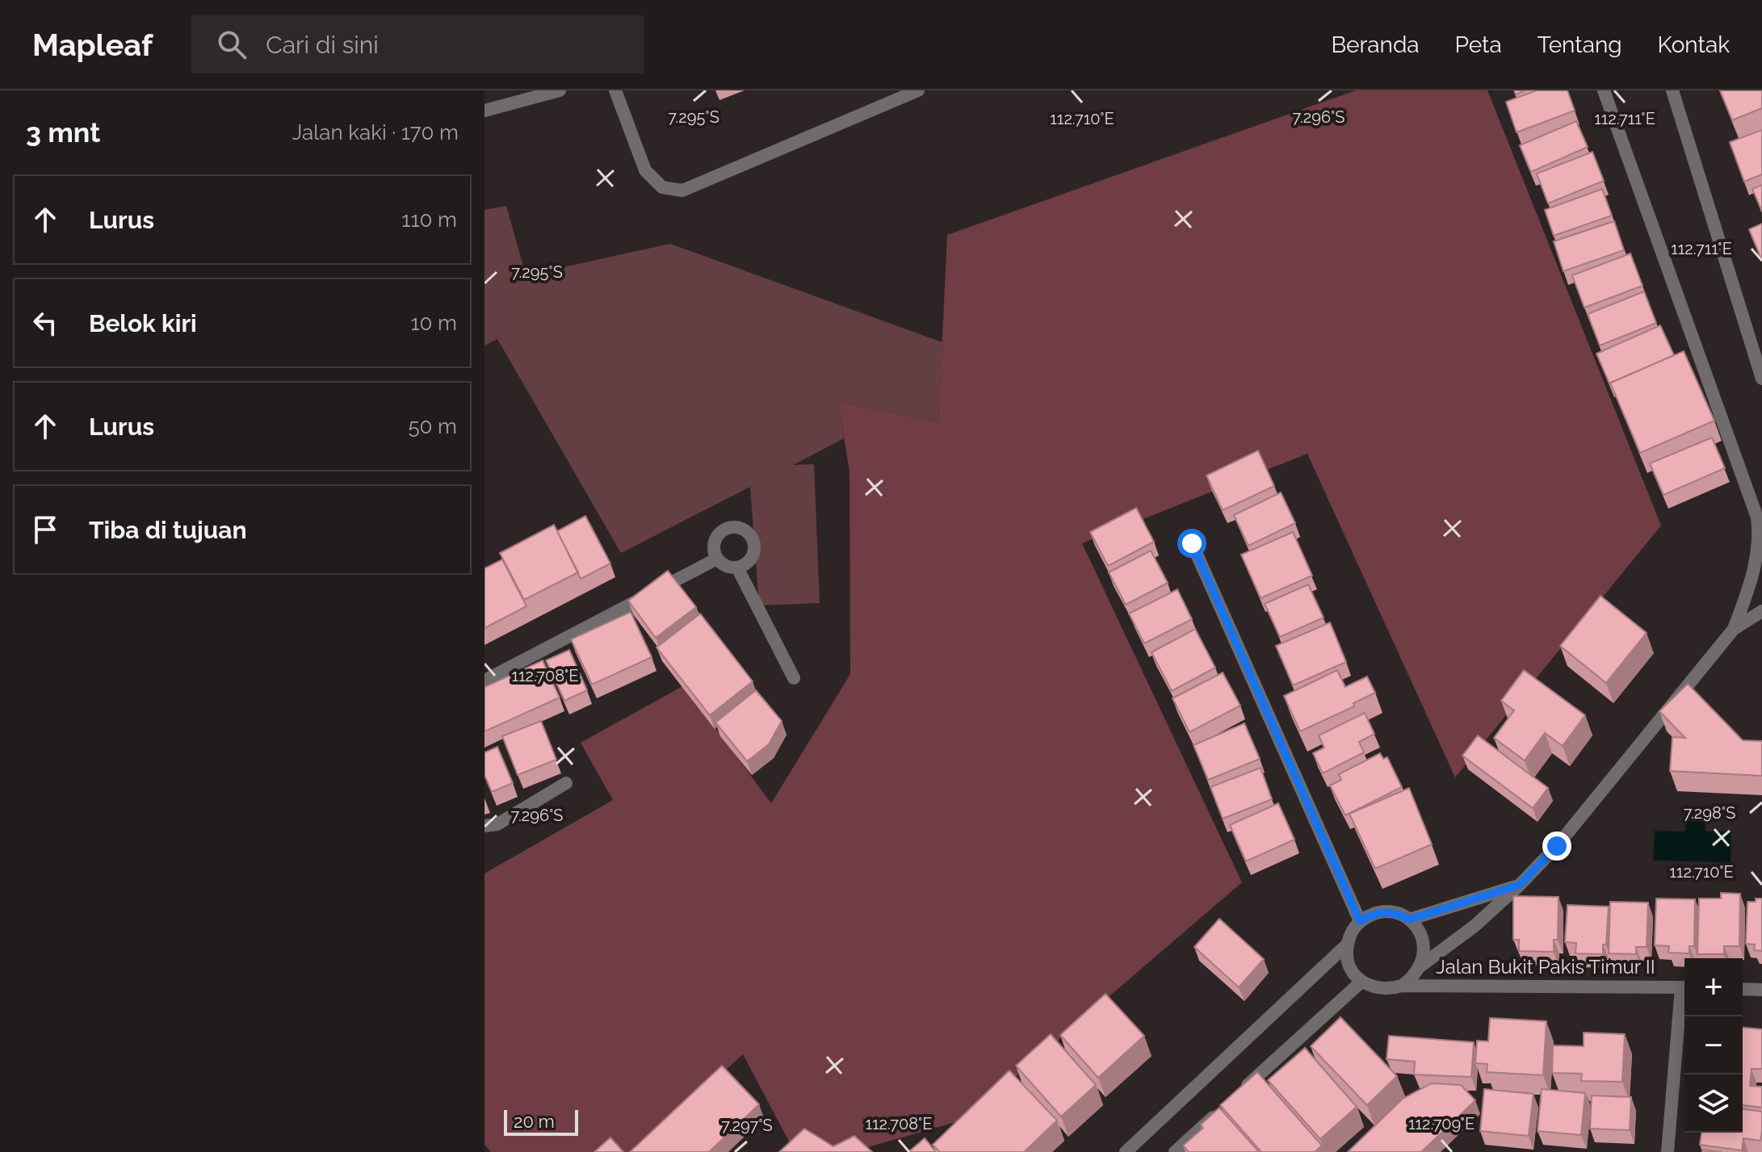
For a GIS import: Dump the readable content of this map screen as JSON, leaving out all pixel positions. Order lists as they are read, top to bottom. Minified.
{"streets":{"street":["Jalan Bukit Pakis Timur II"]},"scale_bar":"20 m","page":{"header":"Mapleaf","search":"Cari di sini","nav":["Beranda","Peta","Tentang","Kontak"],"heading":["3 mnt","Jalan kaki · 170 m"],"list":[["Lurus","110 m"],["Belok kiri","10 m"],["Lurus","50 m"],"Tiba di tujuan"],"map_buttons":["+","−"],"scale":"20 m"},"coordinates":["7.295°S","7.296°S","112.711°E","112.710°E","112.708°E","7.298°S","112.709°E","7.297°S"]}
